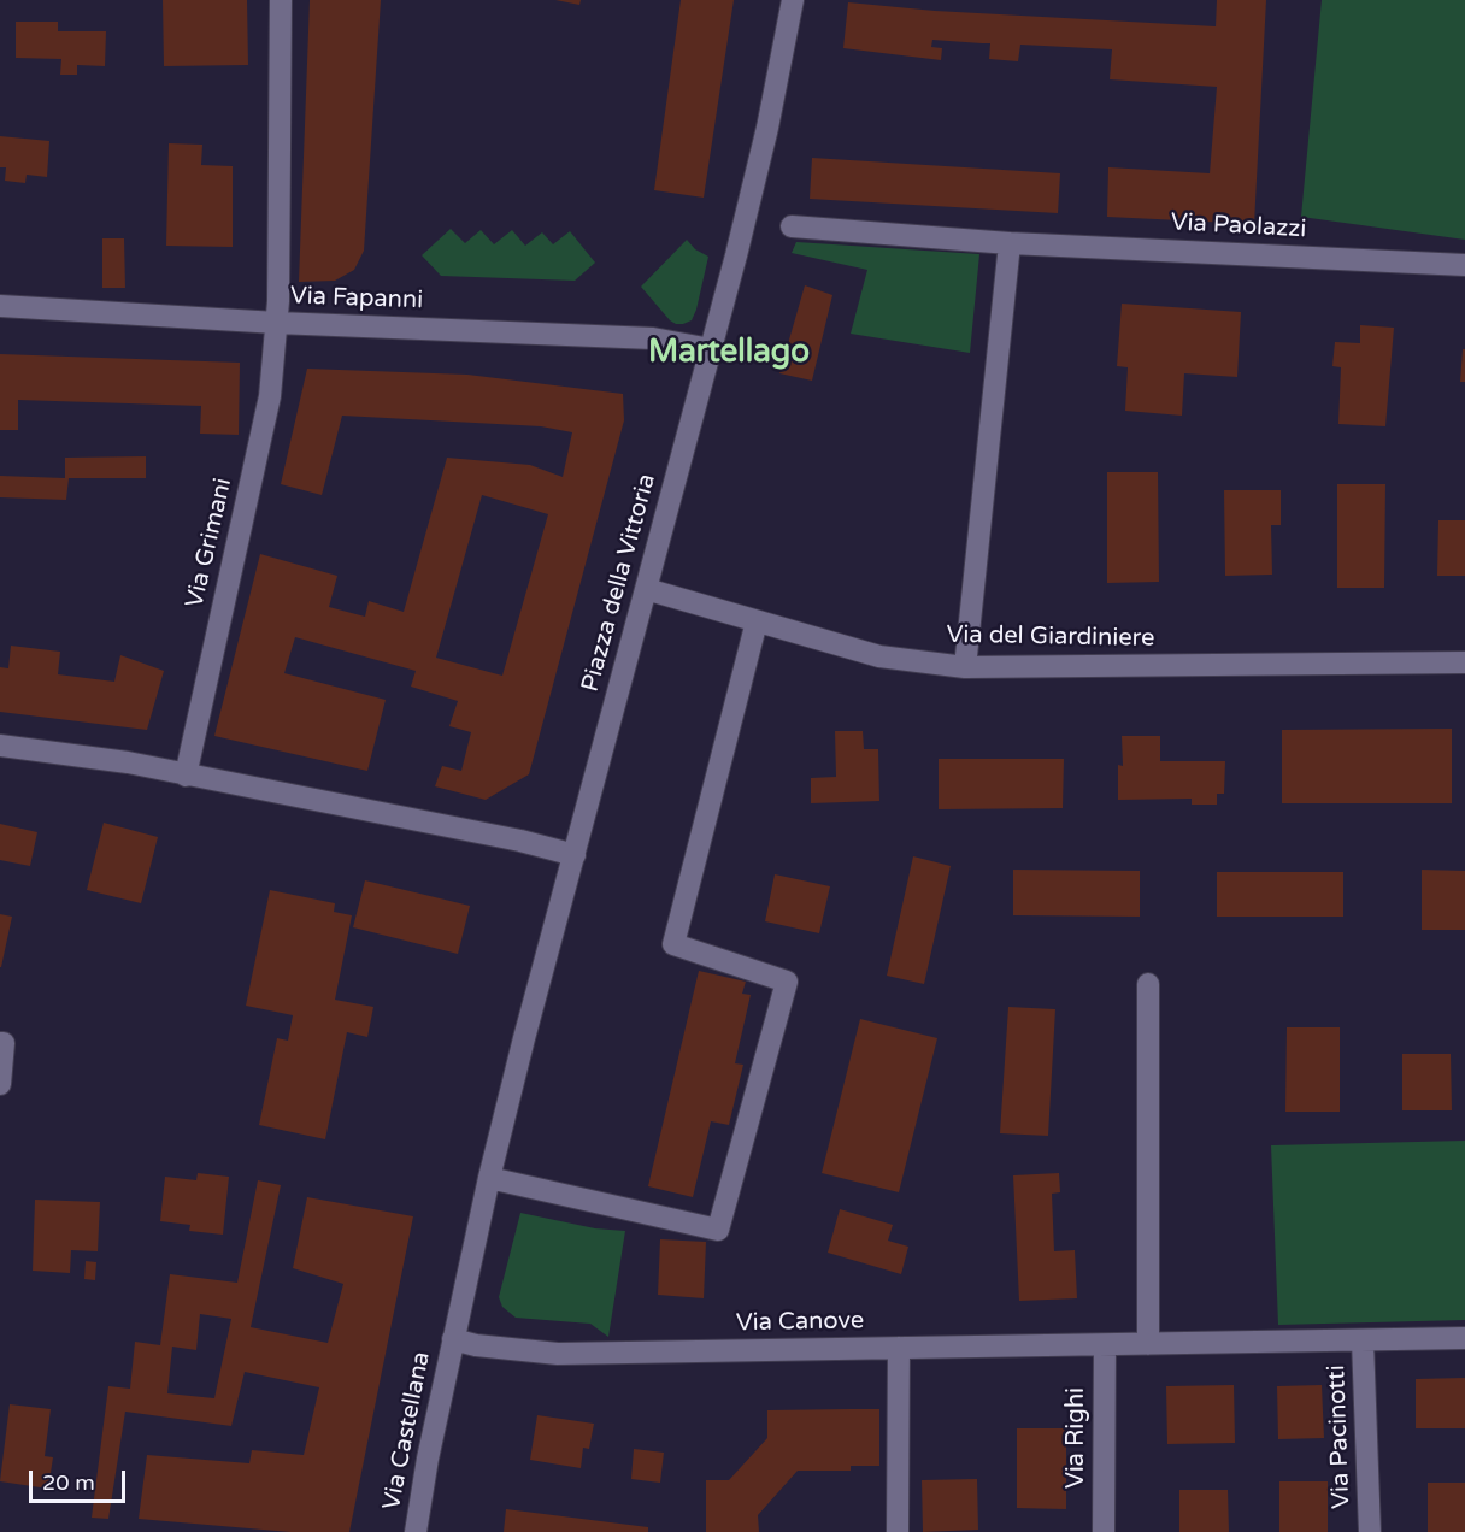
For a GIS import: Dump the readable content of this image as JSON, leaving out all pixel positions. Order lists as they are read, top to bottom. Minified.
{"streets":{"street":["Via Paolazzi","Via Fapanni","Via Grimani","Piazza della Vittoria","Via del Giardiniere","Via Canove","Via Castellana","Via Pacinotti","Via Righi"]},"crossings":[["Via Fapanni","Via Grimani"],["Via Fapanni","Piazza della Vittoria"],["Piazza della Vittoria","Via del Giardiniere"],["Piazza della Vittoria","Via Canove"],["Piazza della Vittoria","Via Castellana"],["Via Canove","Via Castellana"],["Via Canove","Via Pacinotti"],["Via Canove","Via Righi"]],"districts":["Martellago"],"scale_bar":"20 m"}
